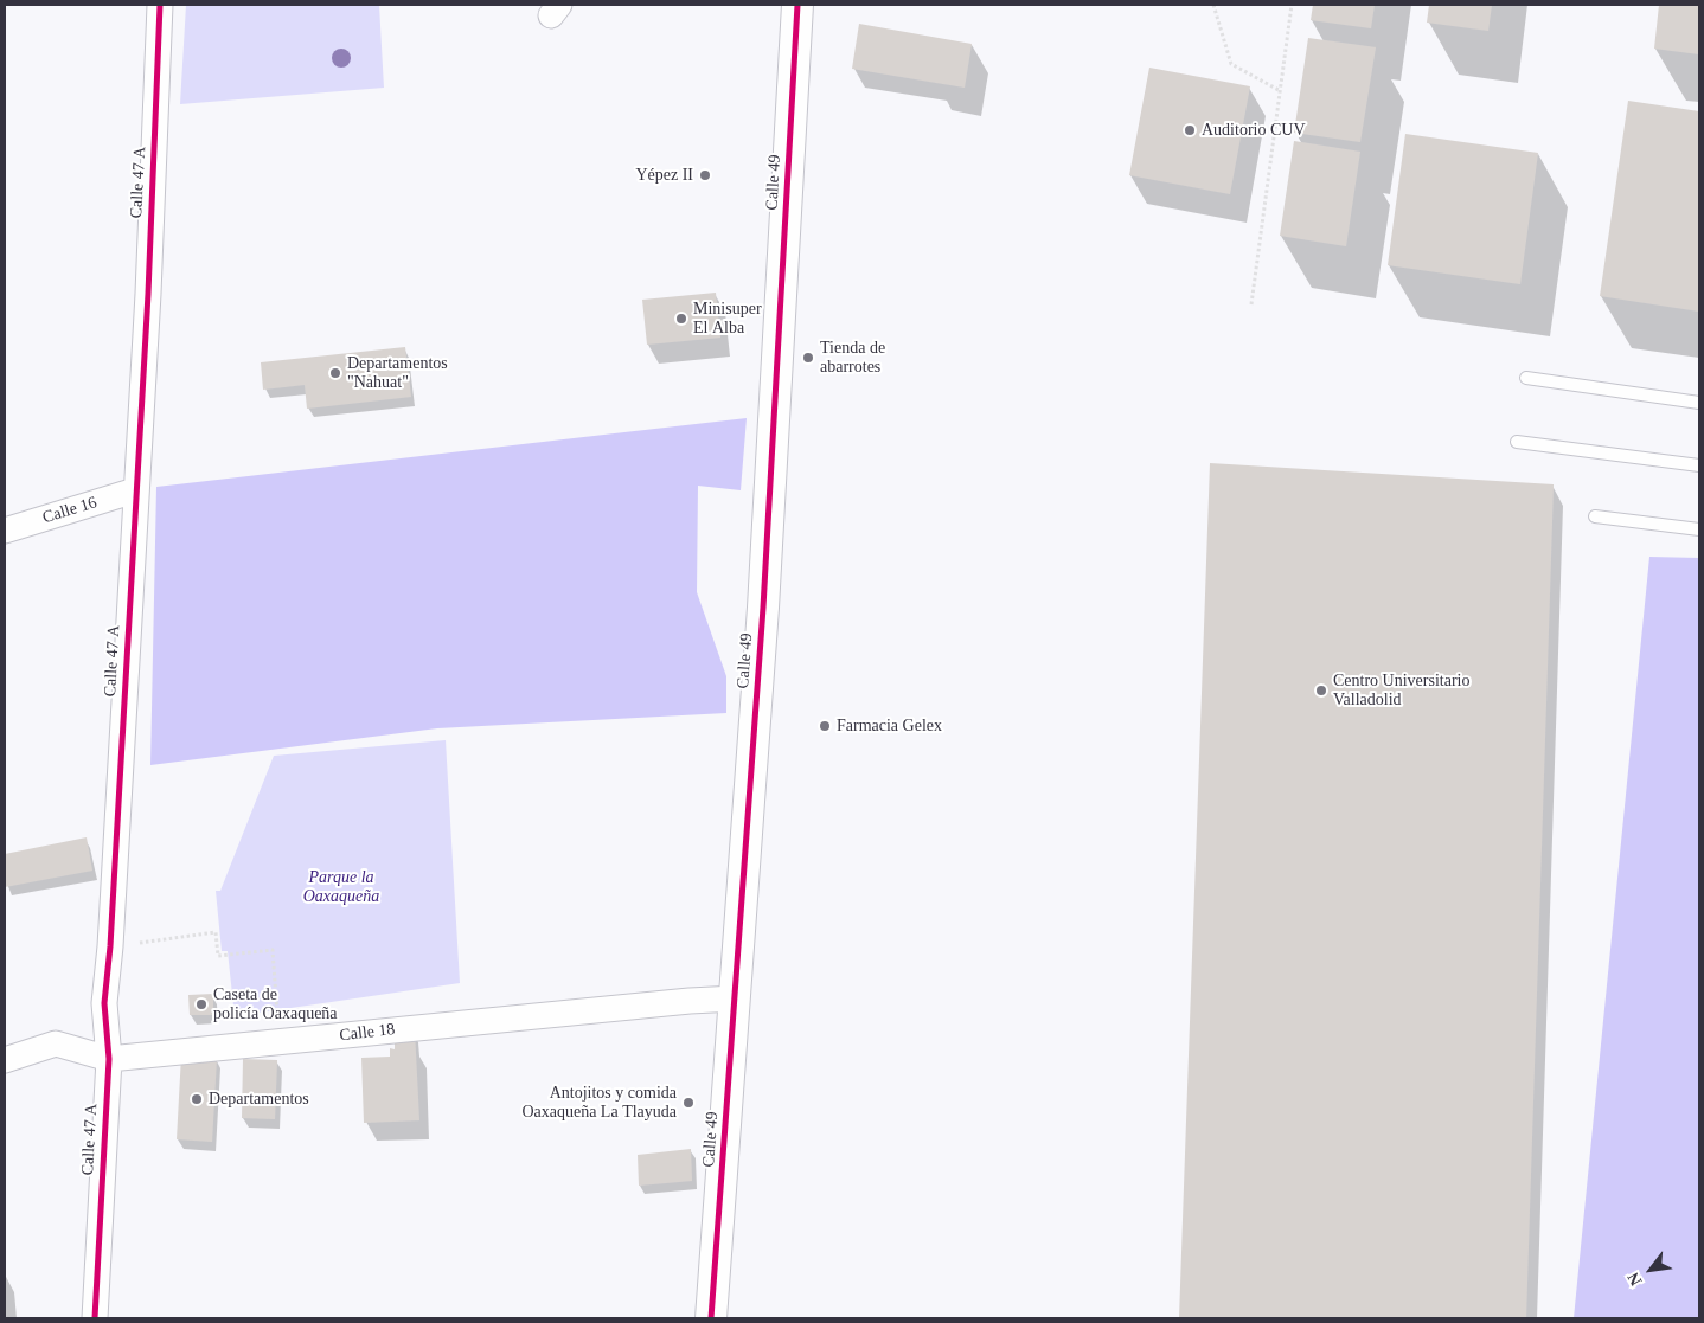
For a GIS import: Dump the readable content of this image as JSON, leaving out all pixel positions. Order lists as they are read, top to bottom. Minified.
{"streets":{"street":["Calle 47 A","Calle 49","Calle 16","Calle 18"]},"crossings":[["Calle 47 A","Calle 16"],["Calle 47 A","Calle 18"],["Calle 49","Calle 18"]],"parks":["Parque la Oaxaqueña"],"places":["Auditorio CUV","Yépez II","Minisuper El Alba","Tienda de abarrotes","Departamentos \"Nahuat\"","Centro Universitario Valladolid","Farmacia Gelex","Caseta de policía Oaxaqueña","Departamentos","Antojitos y comida Oaxaqueña La Tlayuda"],"north":"bottom left"}
